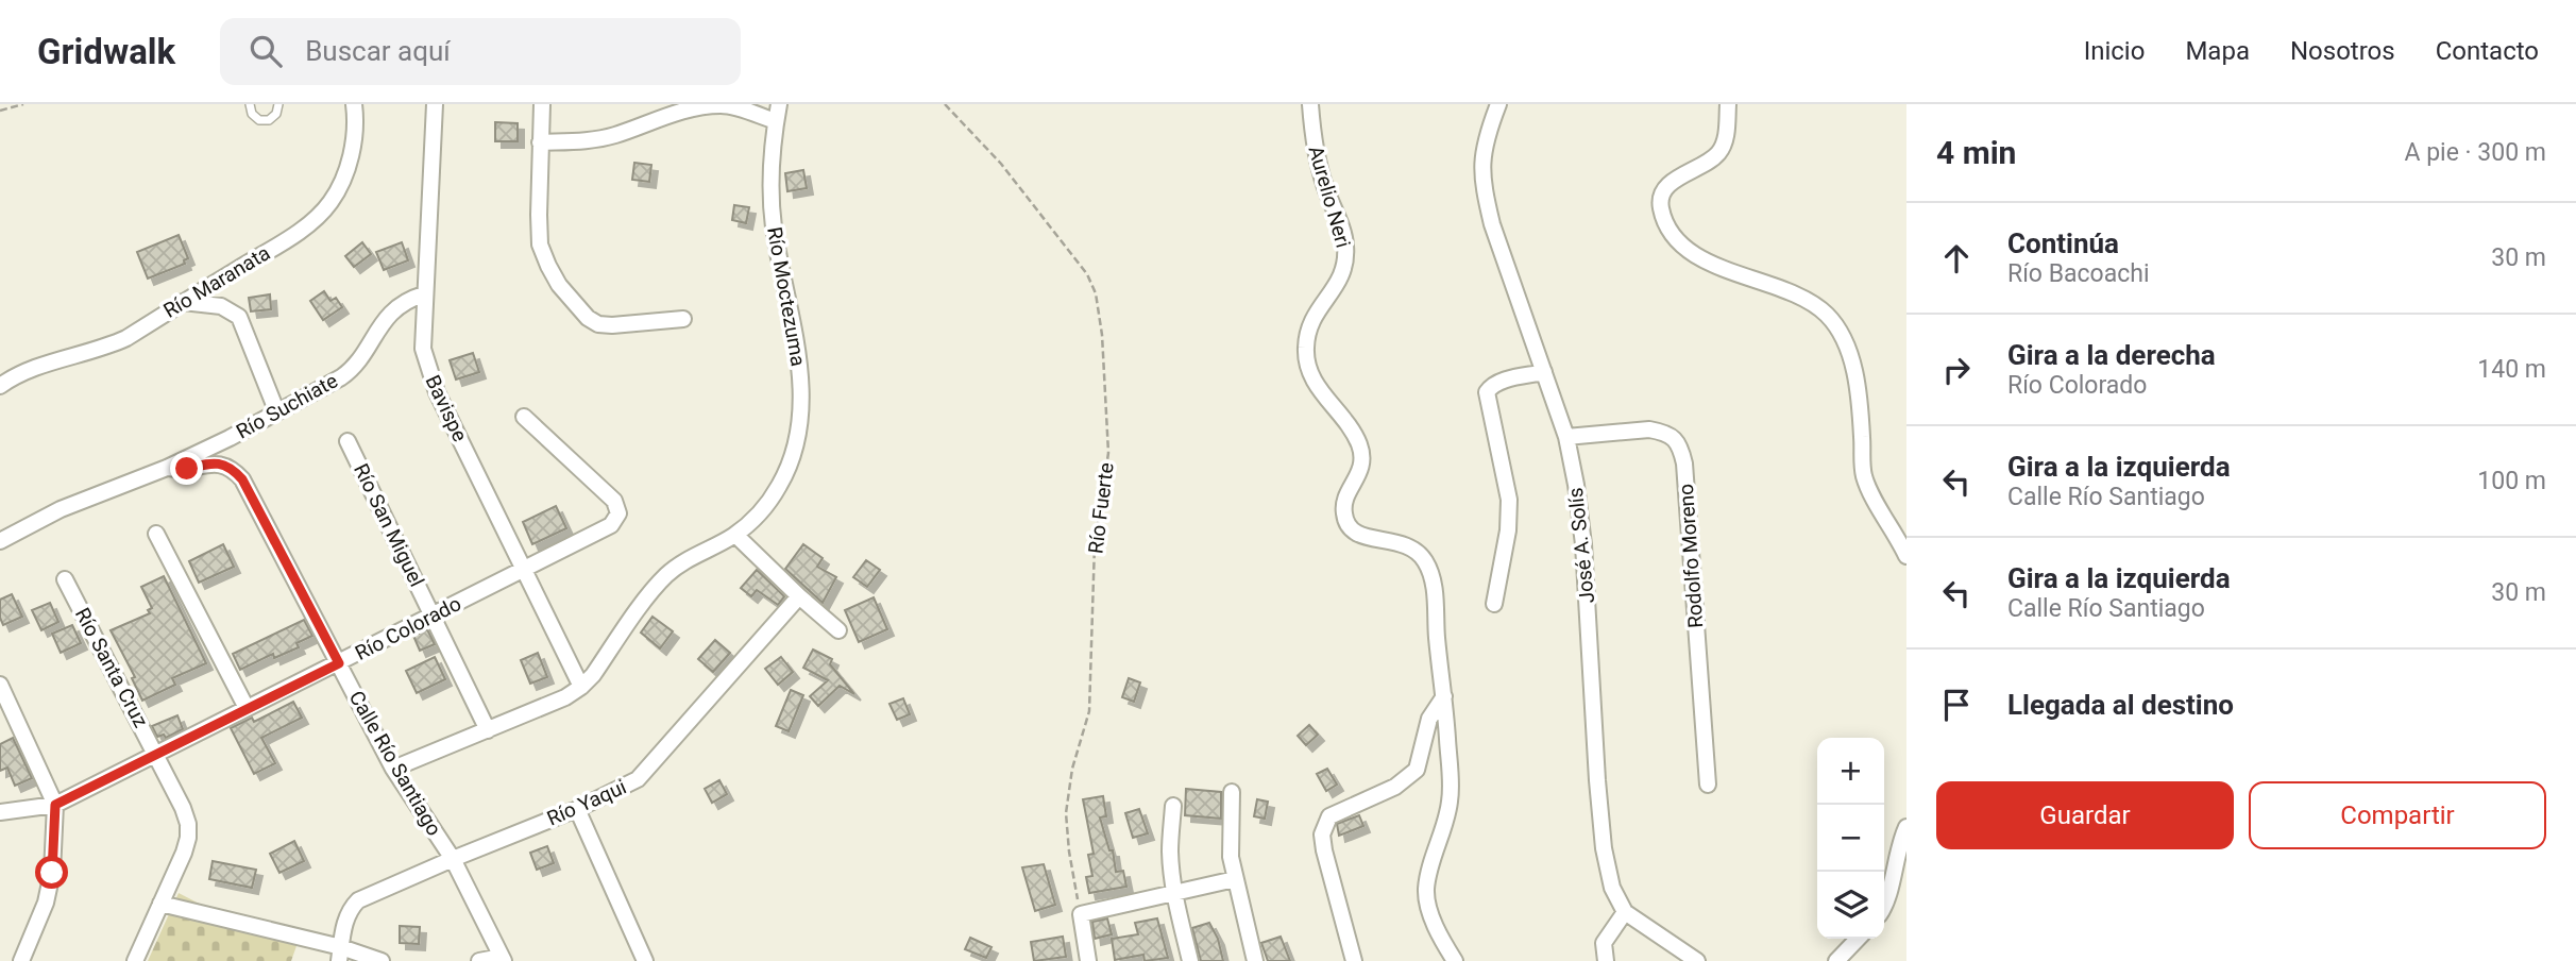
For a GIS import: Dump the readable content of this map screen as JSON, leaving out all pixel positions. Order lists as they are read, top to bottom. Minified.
{"streets":{"street":["Aurelio Neri","Río Maranata","Río Moctezuma","Río Suchiate","Bavispe","Río San Miguel","José A. Solís","Rodolfo Moreno","Río Colorado","Río Santa Cruz","Calle Río Santiago","Río Yaqui"],"path":["Río Fuerte"]},"crossings":[["Río Moctezuma","Bavispe"],["Río Moctezuma","Río San Miguel"],["Río Moctezuma","Calle Río Santiago"],["Río Suchiate","Bavispe"],["Río Suchiate","Calle Río Santiago"],["Bavispe","Río Colorado"],["Río San Miguel","Río Colorado"],["José A. Solís","Rodolfo Moreno"],["Río Colorado","Río Santa Cruz"],["Río Colorado","Calle Río Santiago"],["Calle Río Santiago","Río Yaqui"]],"page":{"header":"Gridwalk","search":"Buscar aquí","nav":["Inicio","Mapa","Nosotros","Contacto"],"heading":["4 min","A pie · 300 m"],"list":[["Continúa","Río Bacoachi","30 m"],["Gira a la derecha","Río Colorado","140 m"],["Gira a la izquierda","Calle Río Santiago","100 m"],["Gira a la izquierda","Calle Río Santiago","30 m"],"Llegada al destino"],"map_buttons":["+","−"],"buttons":["Guardar","Compartir"]}}
